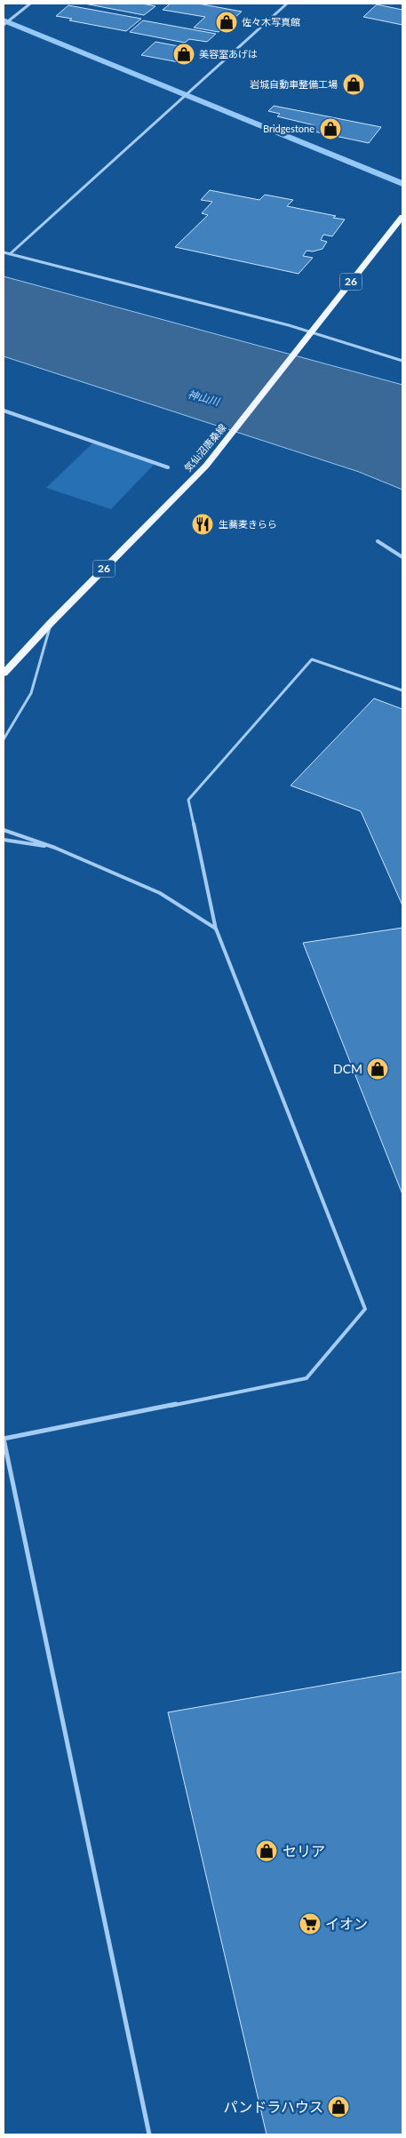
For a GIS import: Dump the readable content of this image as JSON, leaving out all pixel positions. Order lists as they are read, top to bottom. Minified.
{"streets":{"main road":["26","気仙沼唐桑線"]},"water":["神山川"],"places":{"shop":["佐々木写真館","美容室あげは","岩城自動車整備工場","Bridgestone","DCM","セリア","パンドラハウス"],"restaurant":["生蕎麦きらら"],"supermarket":["イオン"]}}
